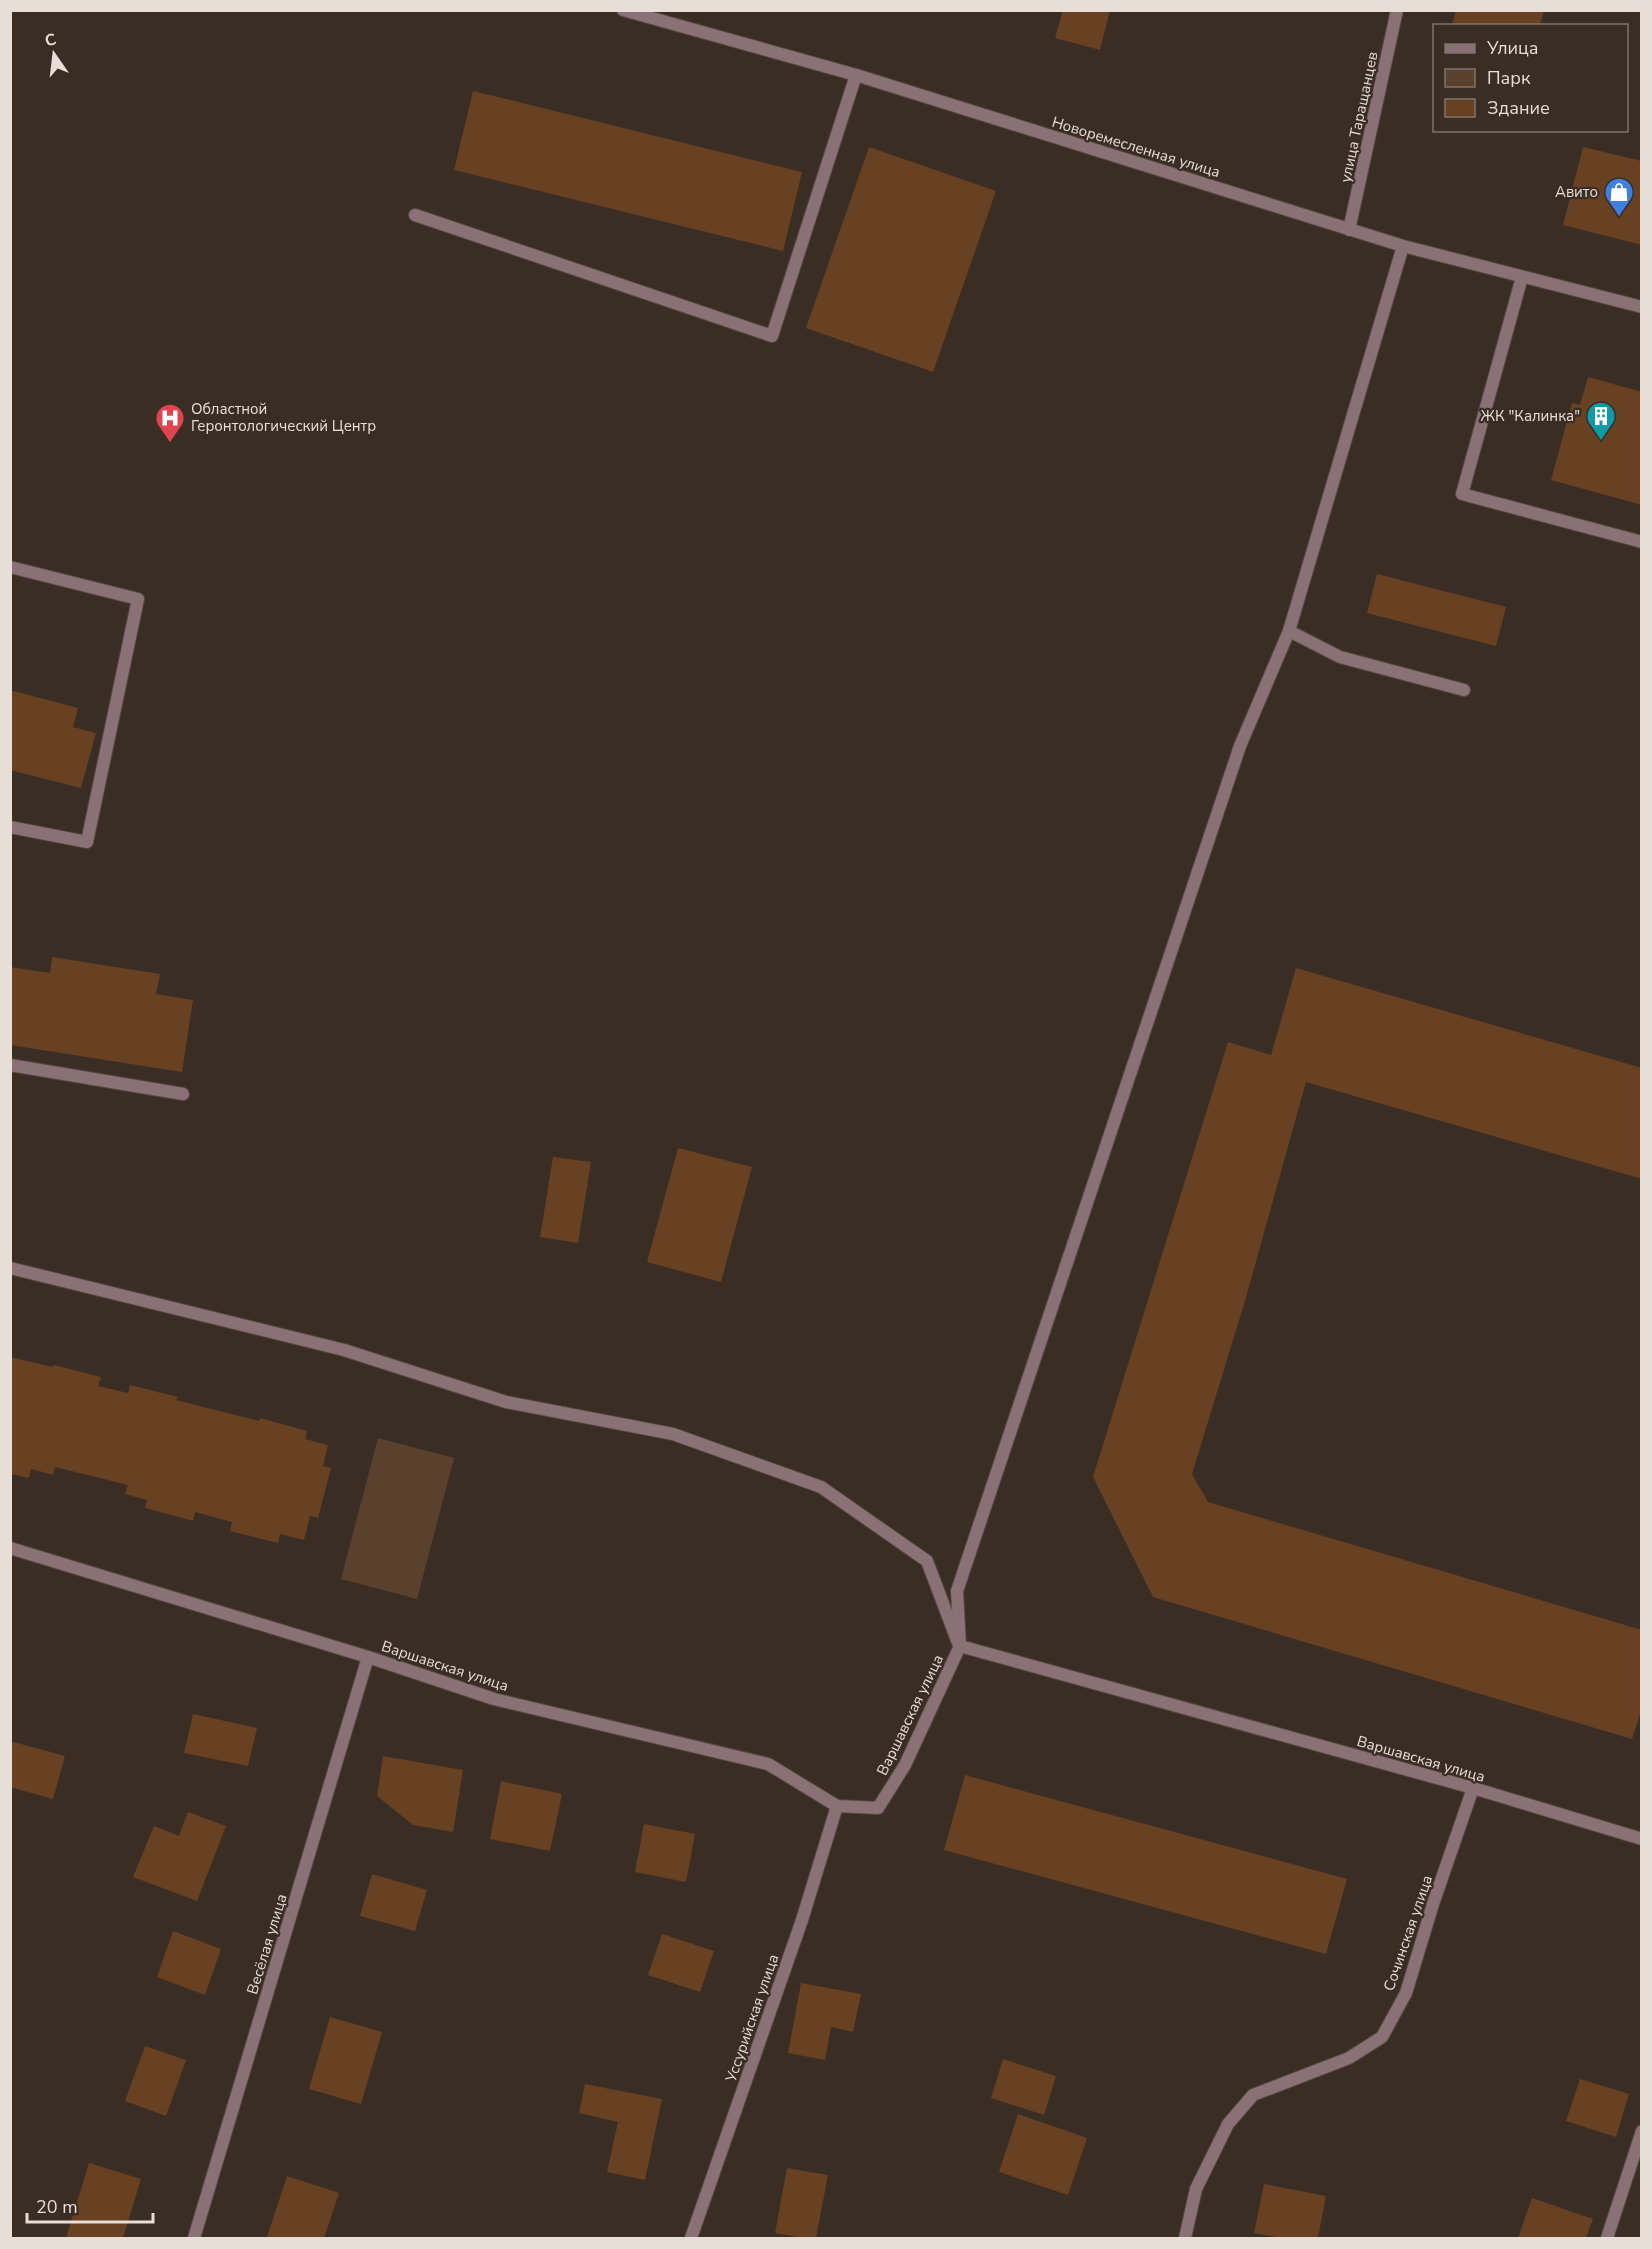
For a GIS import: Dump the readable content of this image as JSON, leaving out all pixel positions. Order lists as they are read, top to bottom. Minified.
{"streets":{"street":["улица Таращанцев","Новоремесленная улица","Варшавская улица","Сочинская улица","Весёлая улица","Уссурийская улица"]},"crossings":[["улица Таращанцев","Новоремесленная улица"],["Варшавская улица","Сочинская улица"],["Варшавская улица","Весёлая улица"],["Варшавская улица","Уссурийская улица"]],"places":{"shop":["Авито"],"building":["ЖК \"Калинка\""],"hospital":["Областной Геронтологический Центр"]},"legend":["Улица","Парк","Здание"],"scale_bar":"20 m","north":"top"}
